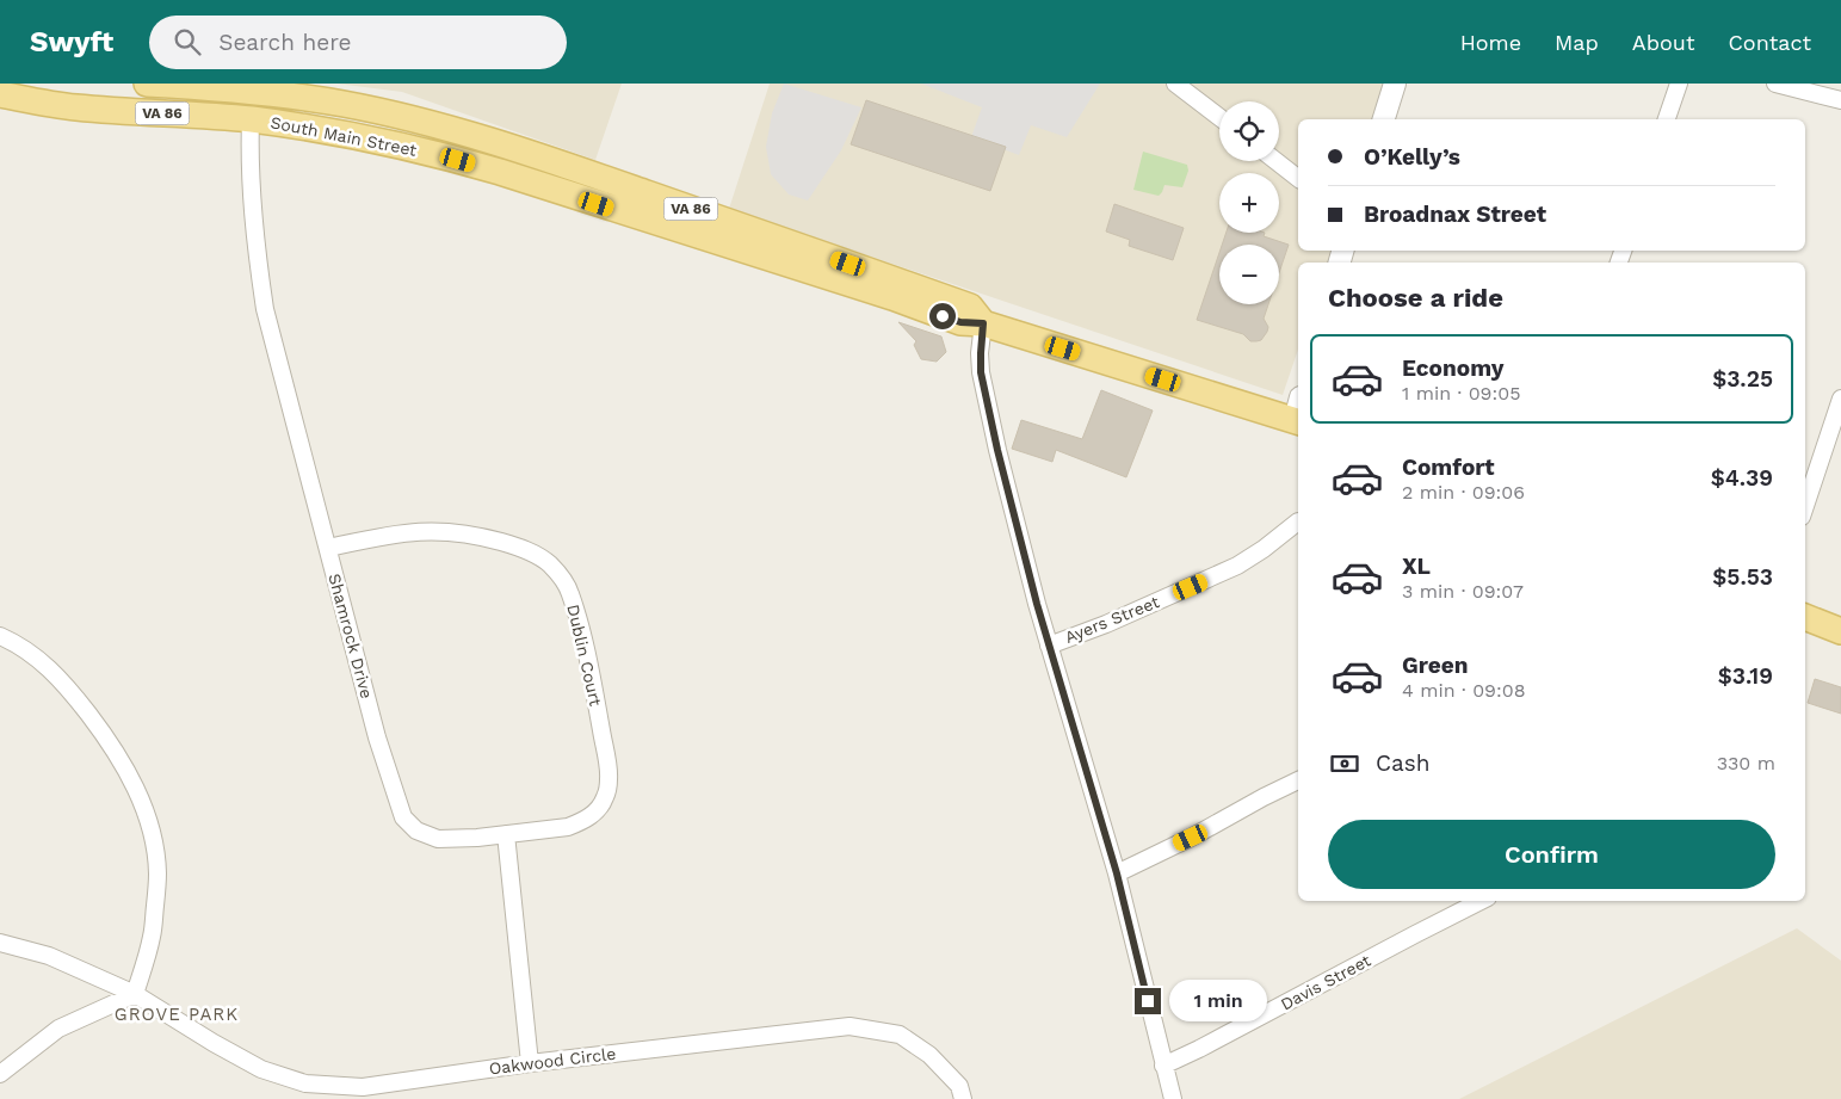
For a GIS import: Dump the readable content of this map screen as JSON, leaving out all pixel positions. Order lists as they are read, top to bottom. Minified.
{"streets":{"main road":["VA 86","South Main Street"],"street":["Ayers Street","Shamrock Drive","Dublin Court","Davis Street","Oakwood Circle"]},"crossings":[["South Main Street","Shamrock Drive"],["Shamrock Drive","Dublin Court"]],"districts":["GROVE PARK"],"page":{"header":"Swyft","search":"Search here","nav":["Home","Map","About","Contact"],"map_buttons":["+","−"],"banner":["O’Kelly’s","Broadnax Street"],"heading":"Choose a ride","list":[{"name":"Economy","note":"1 min · 09:05","value":"$3.25"},{"name":"Comfort","note":"2 min · 09:06","value":"$4.39"},{"name":"XL","note":"3 min · 09:07","value":"$5.53"},{"name":"Green","note":"4 min · 09:08","value":"$3.19"}],"pay":["Cash","330 m"],"buttons":"Confirm","bubble":"1 min"}}
